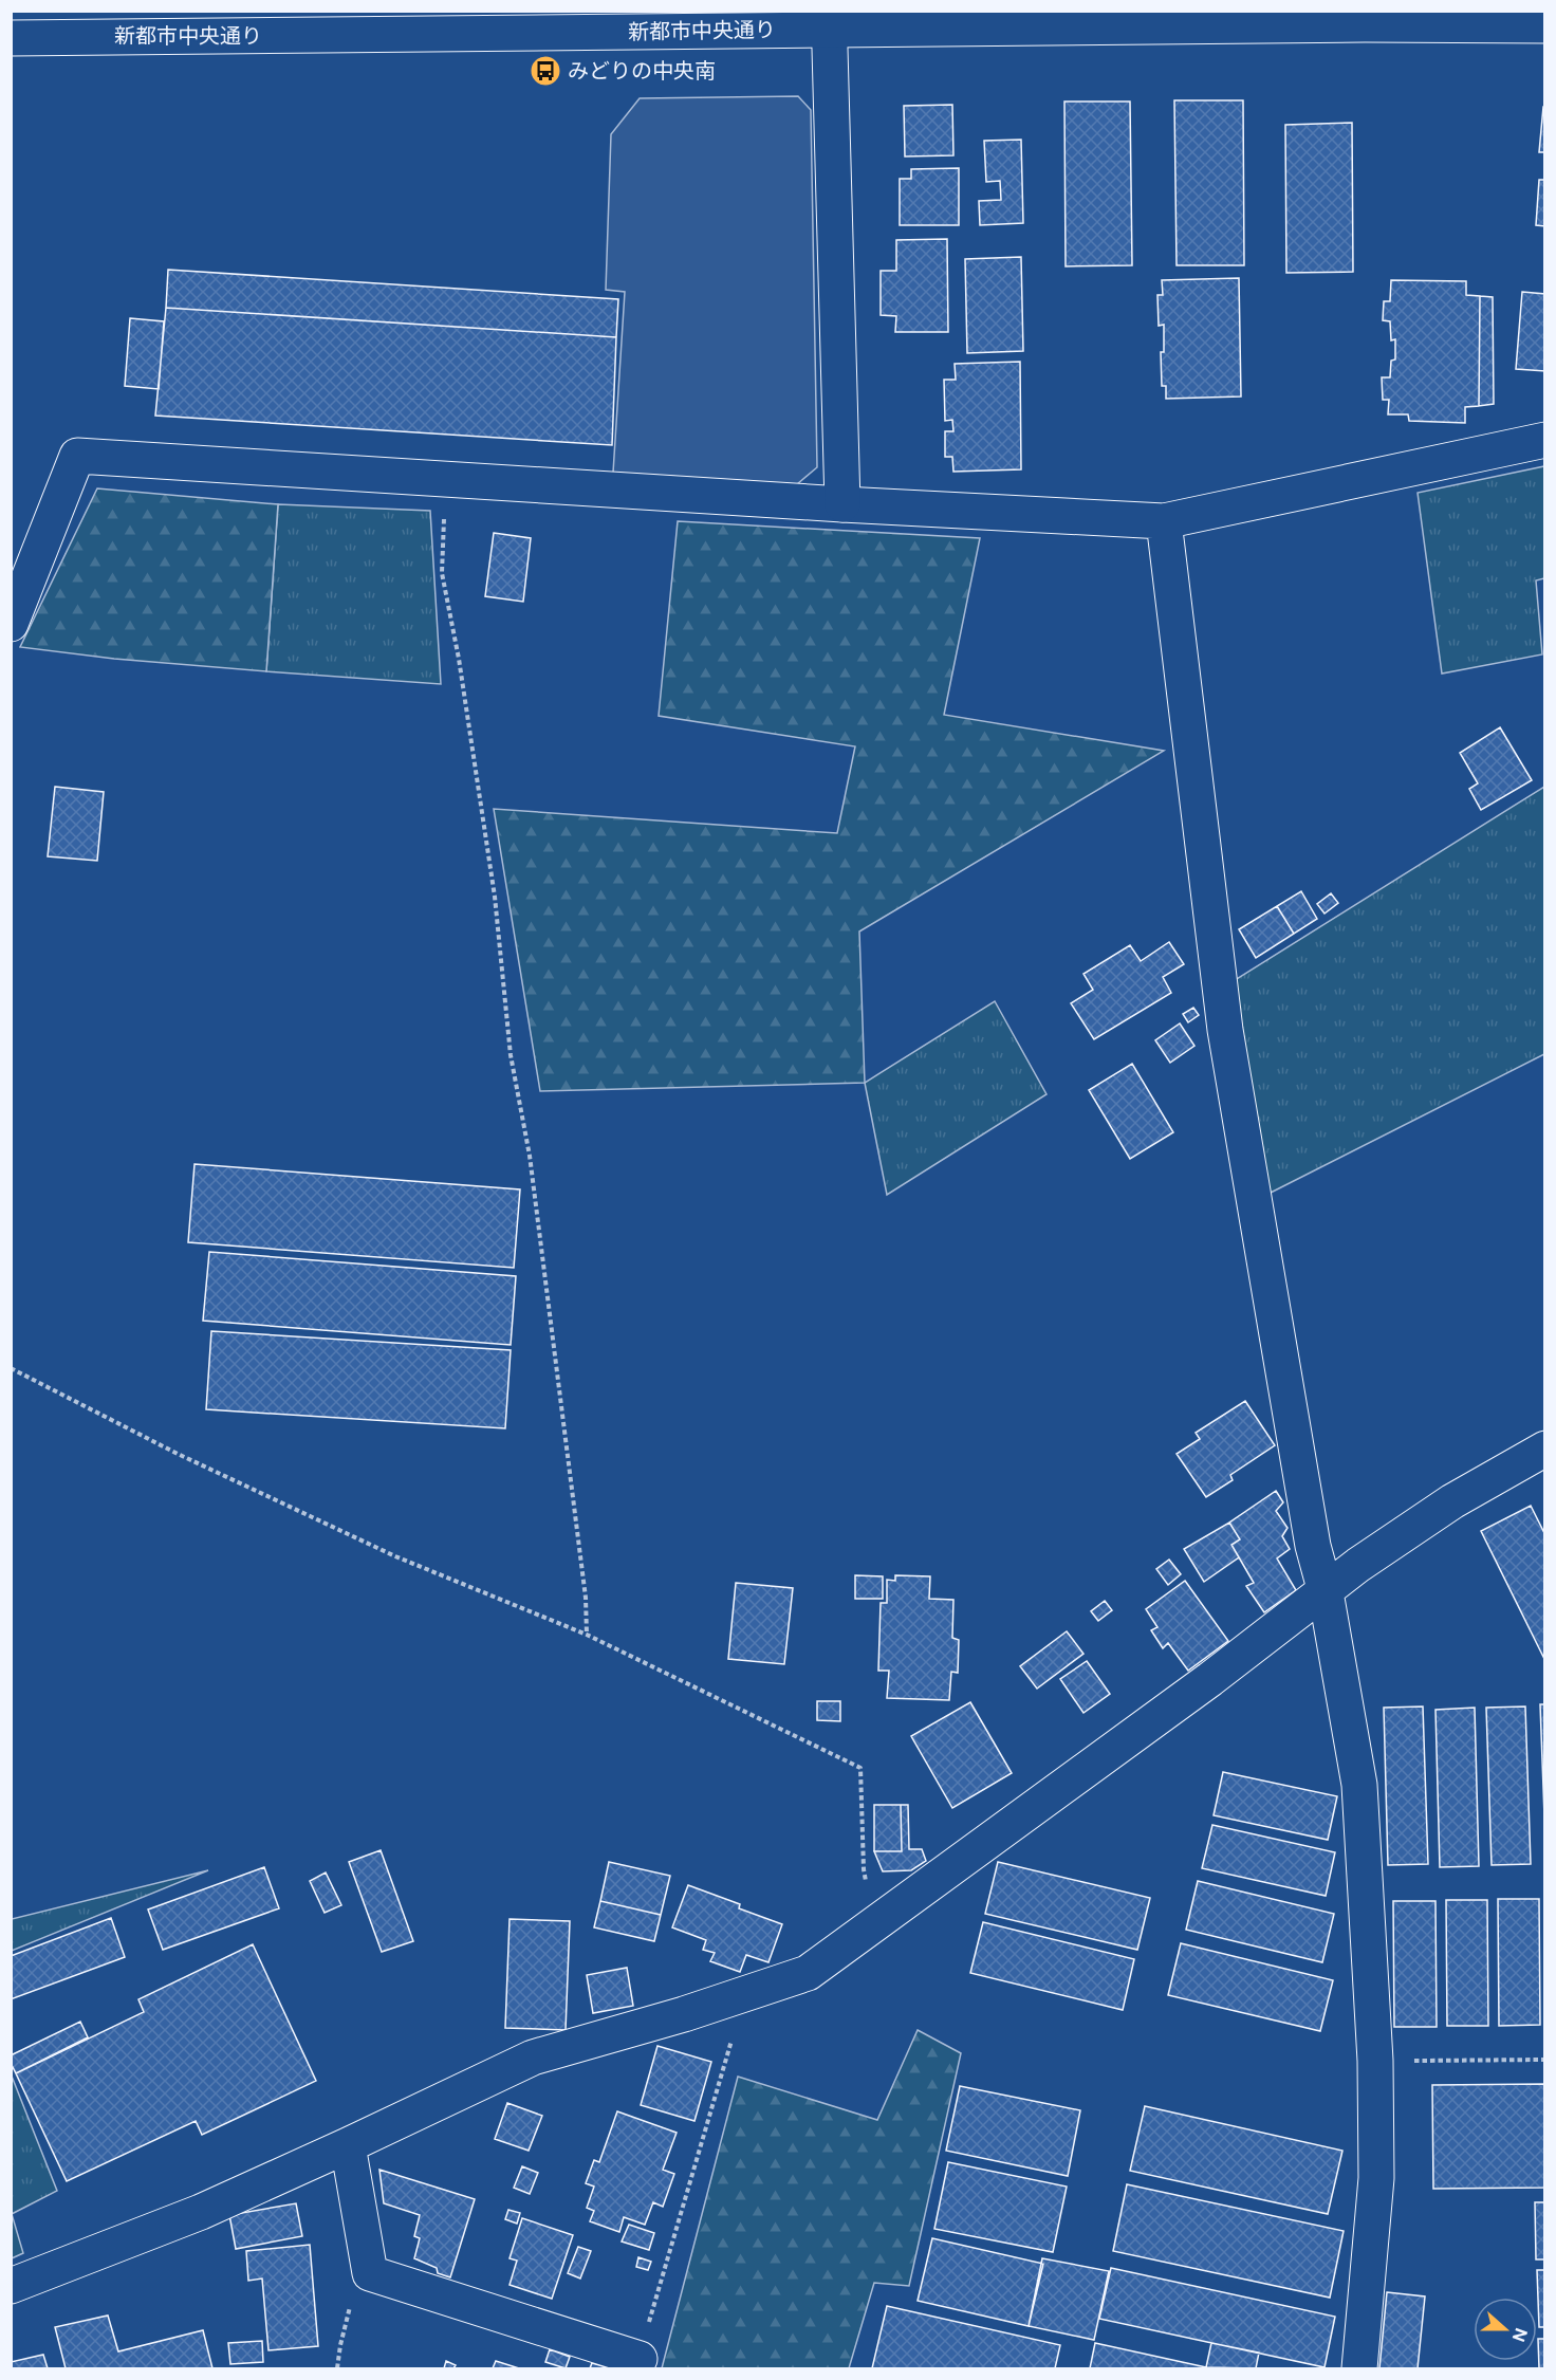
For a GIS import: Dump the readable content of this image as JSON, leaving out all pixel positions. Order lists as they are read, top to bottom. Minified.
{"streets":{"street":["新都市中央通り"]},"places":{"bus stop":["みどりの中央南"]},"north":"right"}
